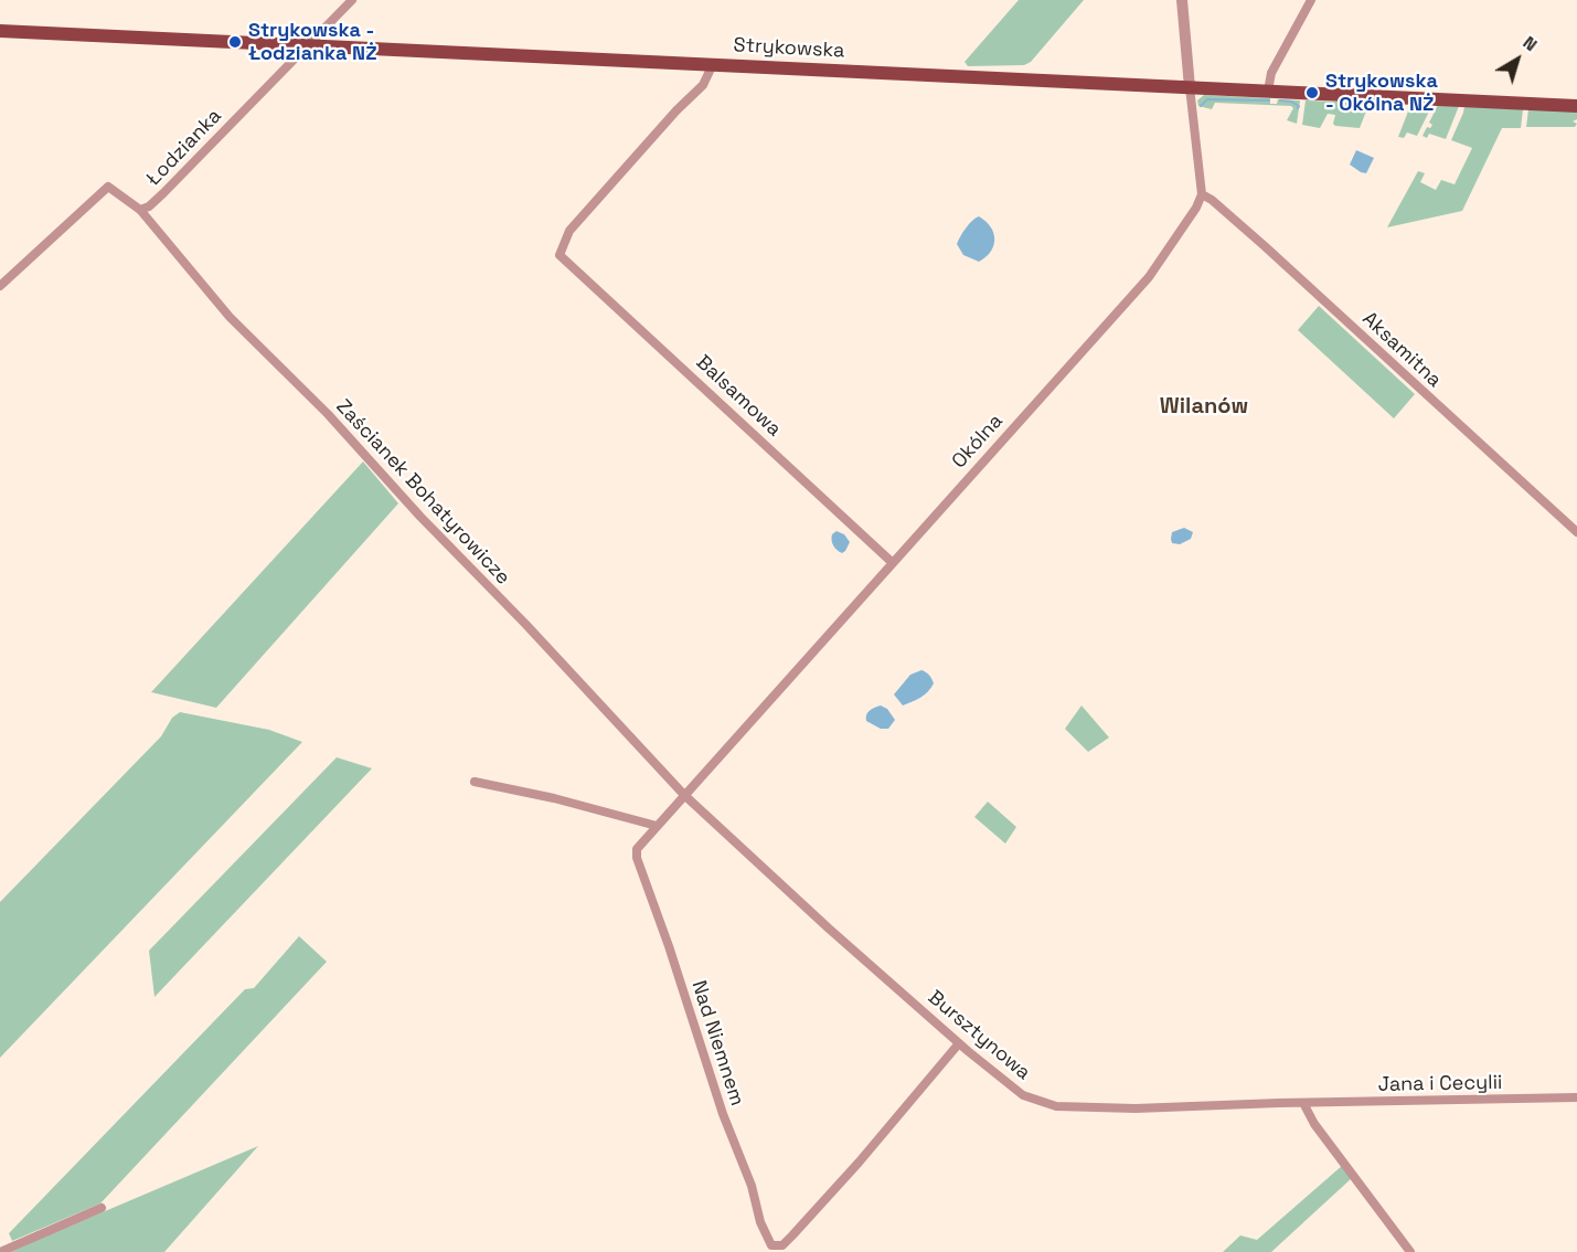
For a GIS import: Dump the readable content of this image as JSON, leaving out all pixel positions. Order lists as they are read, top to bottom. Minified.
{"streets":{"main road":["Strykowska"],"street":["Łodzianka","Aksamitna","Balsamowa","Okólna","Zaścianek Bohatyrowicze","Bursztynowa","Nad Niemnem","Jana i Cecylii"]},"crossings":[["Strykowska","Łodzianka"],["Strykowska","Balsamowa"],["Łodzianka","Zaścianek Bohatyrowicze"],["Aksamitna","Okólna"],["Balsamowa","Okólna"],["Okólna","Zaścianek Bohatyrowicze"],["Okólna","Bursztynowa"],["Okólna","Nad Niemnem"],["Zaścianek Bohatyrowicze","Bursztynowa"],["Bursztynowa","Nad Niemnem"],["Bursztynowa","Jana i Cecylii"]],"districts":["Wilanów"],"places":["Strykowska - Łodzianka NŻ","Strykowska - Okólna NŻ"],"north":"top right"}
